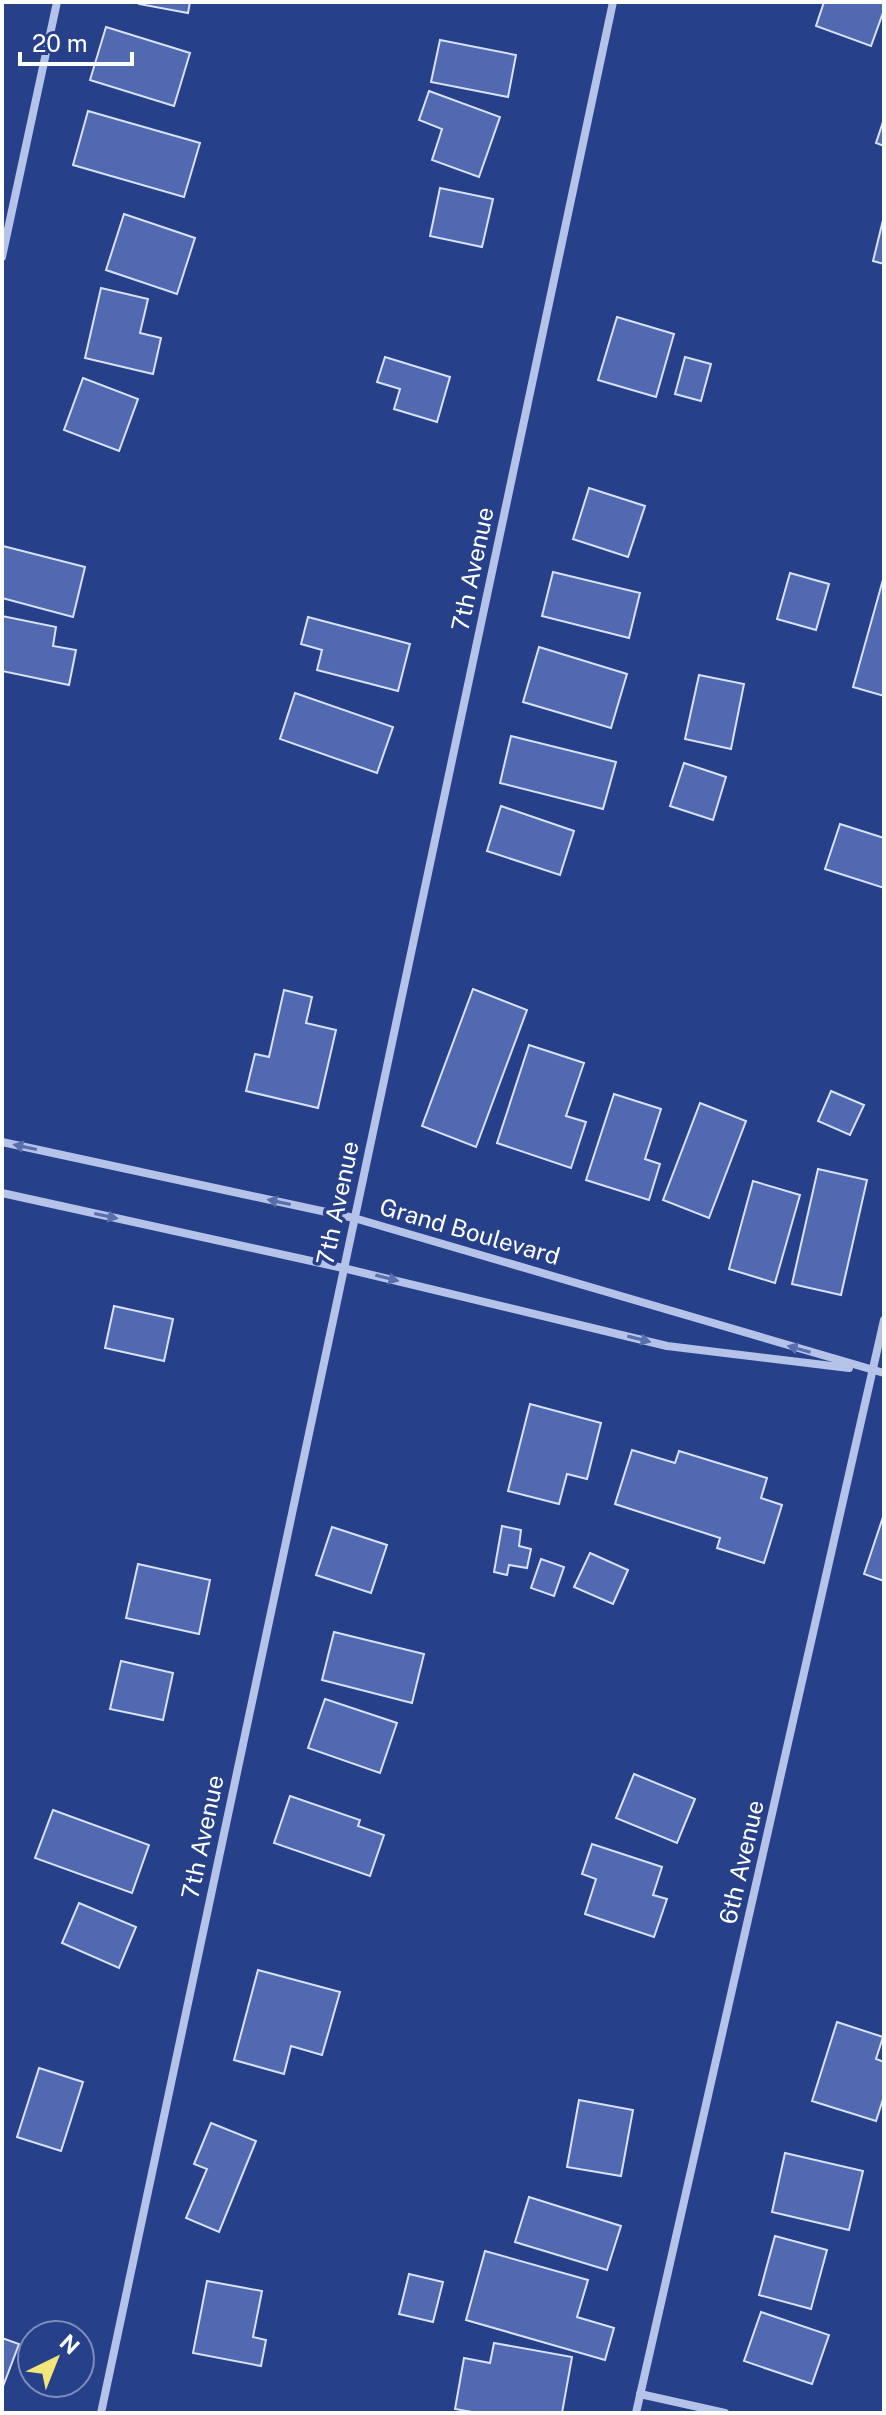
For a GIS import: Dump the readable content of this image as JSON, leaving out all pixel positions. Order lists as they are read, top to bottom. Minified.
{"streets":{"street":["7th Avenue","Grand Boulevard","6th Avenue"]},"crossings":[["7th Avenue","Grand Boulevard"],["Grand Boulevard","6th Avenue"]],"scale_bar":"20 m","north":"top right"}
